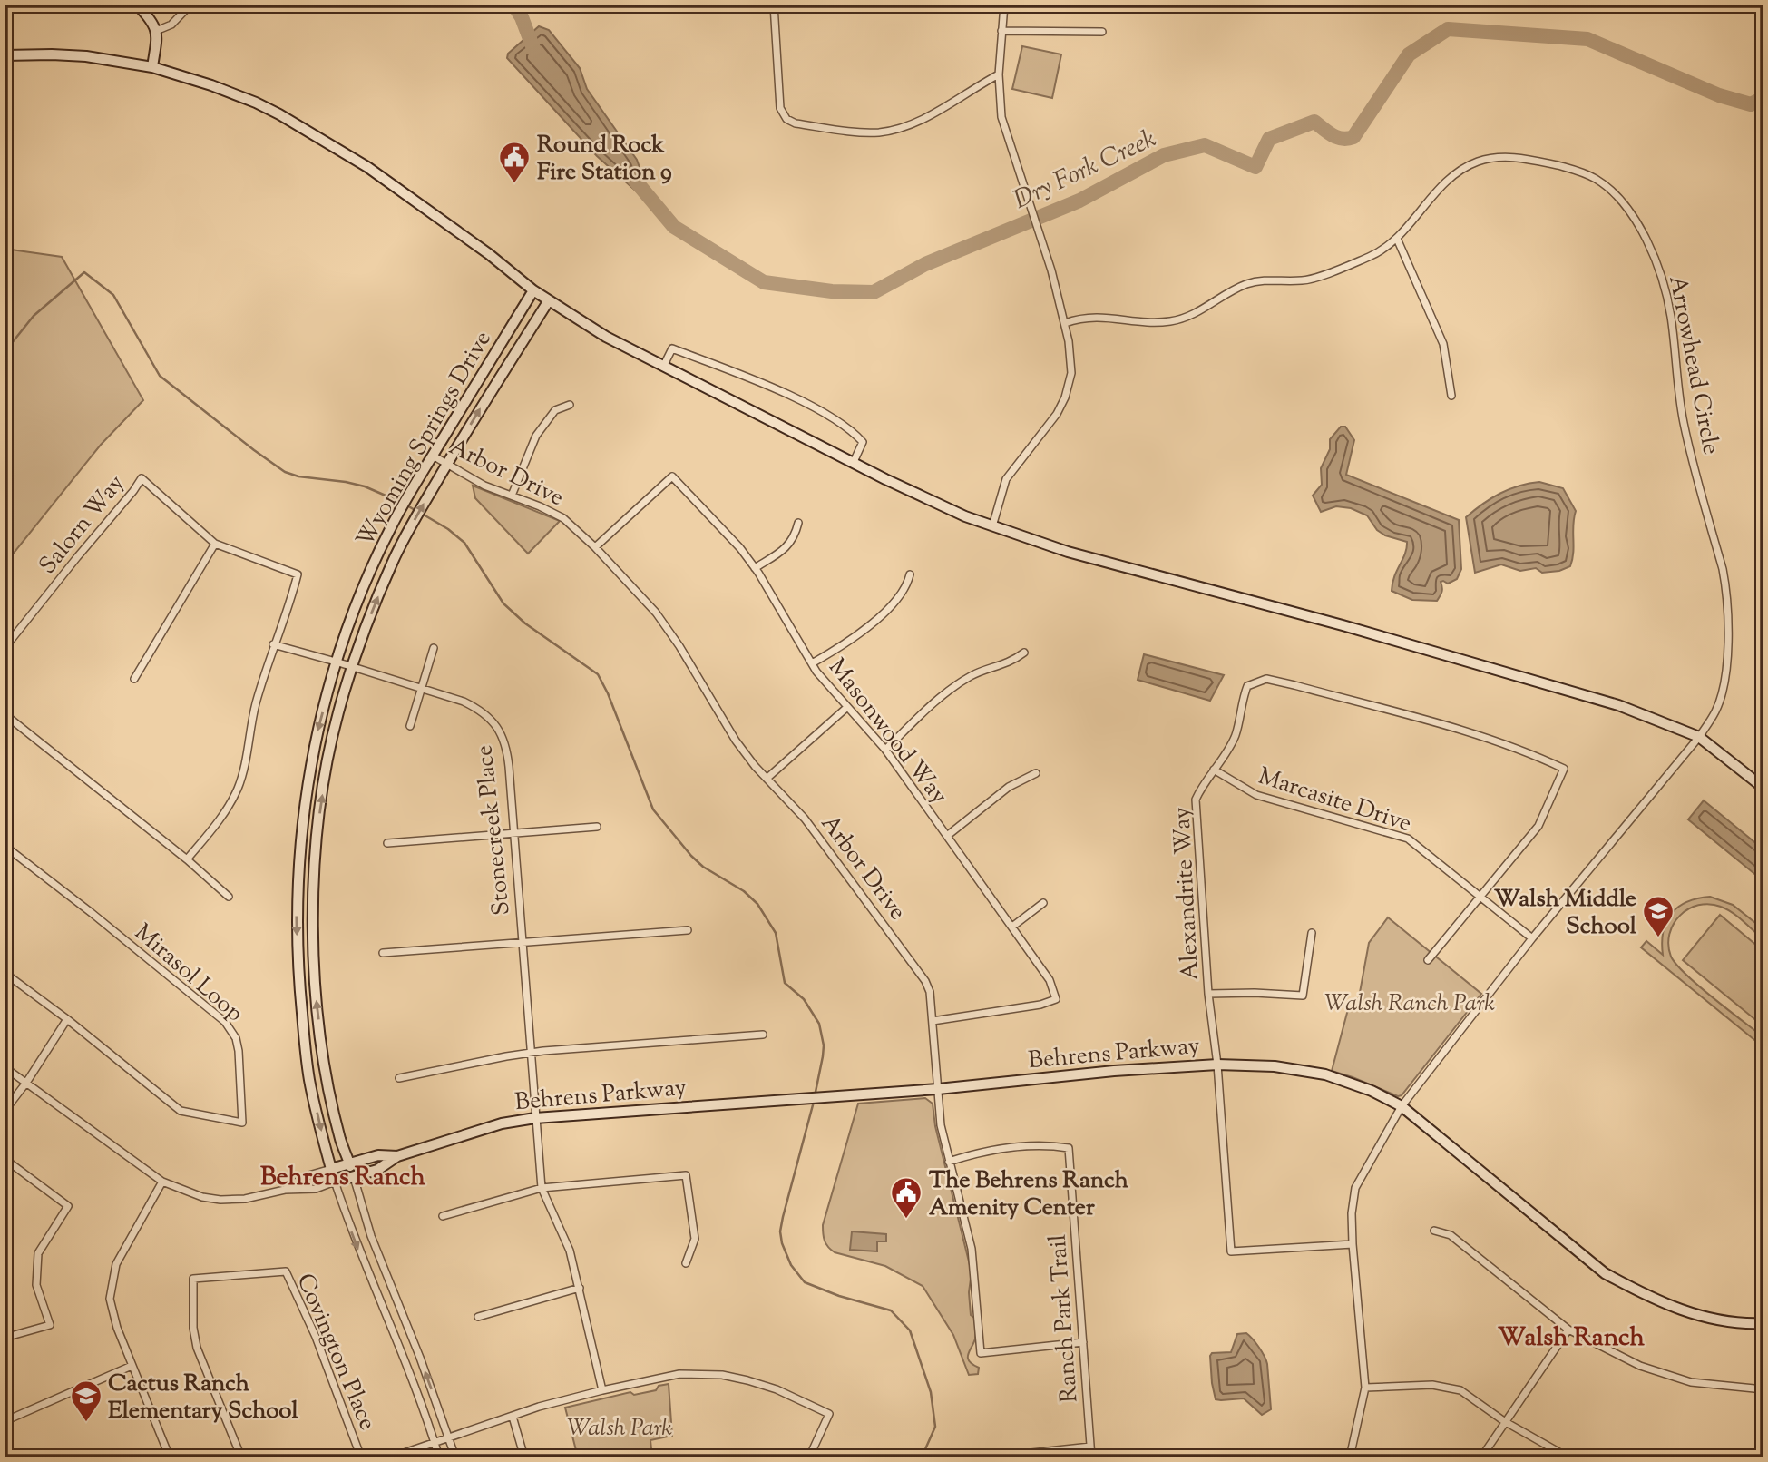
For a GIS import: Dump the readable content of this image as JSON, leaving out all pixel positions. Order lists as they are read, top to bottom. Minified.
{"streets":{"street":["Arrowhead Circle","Wyoming Springs Drive","Arbor Drive","Salorn Way","Masonwood Way","Marcasite Drive","Stonecreek Place","Alexandrite Way","Mirasol Loop","Behrens Parkway","Ranch Park Trail","Covington Place"]},"crossings":[["Arrowhead Circle","Marcasite Drive"],["Arrowhead Circle","Alexandrite Way"],["Arrowhead Circle","Behrens Parkway"],["Wyoming Springs Drive","Arbor Drive"],["Wyoming Springs Drive","Stonecreek Place"],["Wyoming Springs Drive","Behrens Parkway"],["Arbor Drive","Masonwood Way"],["Arbor Drive","Behrens Parkway"],["Arbor Drive","Ranch Park Trail"],["Marcasite Drive","Alexandrite Way"],["Stonecreek Place","Behrens Parkway"],["Alexandrite Way","Behrens Parkway"]],"districts":["Behrens Ranch","Walsh Ranch"],"water":["Dry Fork Creek"],"parks":["Walsh Ranch Park","Walsh Park"],"places":{"public building":["Round Rock Fire Station 9","The Behrens Ranch Amenity Center"],"school or university":["Walsh Middle School","Cactus Ranch Elementary School"]}}
